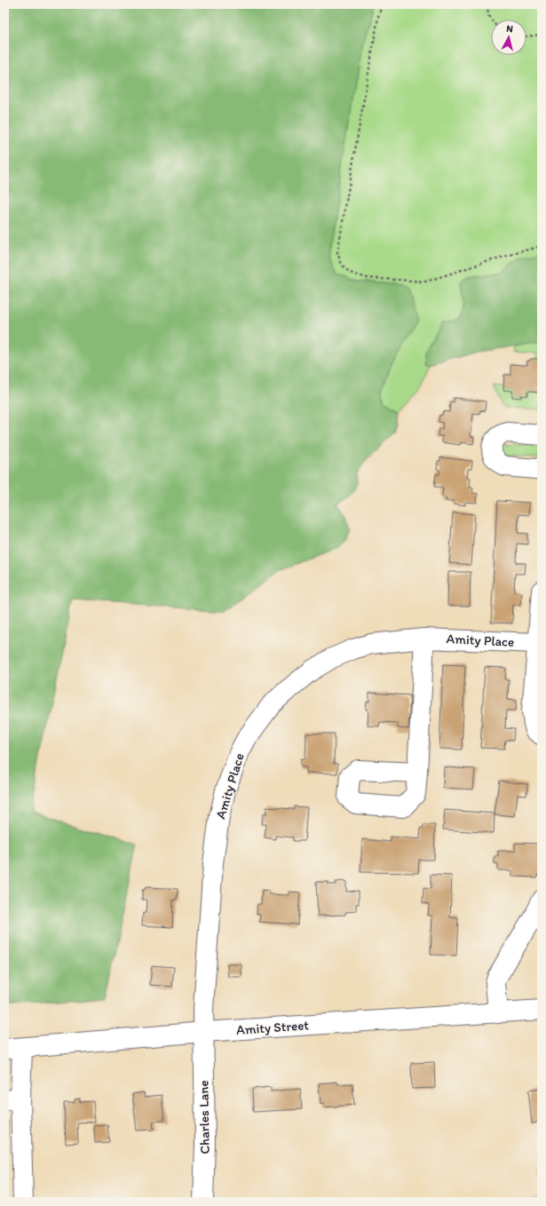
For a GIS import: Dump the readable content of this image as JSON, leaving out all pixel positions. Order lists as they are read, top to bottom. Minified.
{"streets":{"main road":["Amity Place","Amity Street","Charles Lane"]},"crossings":[["Amity Place","Amity Street"],["Amity Place","Charles Lane"],["Amity Street","Charles Lane"]],"north":"top"}
